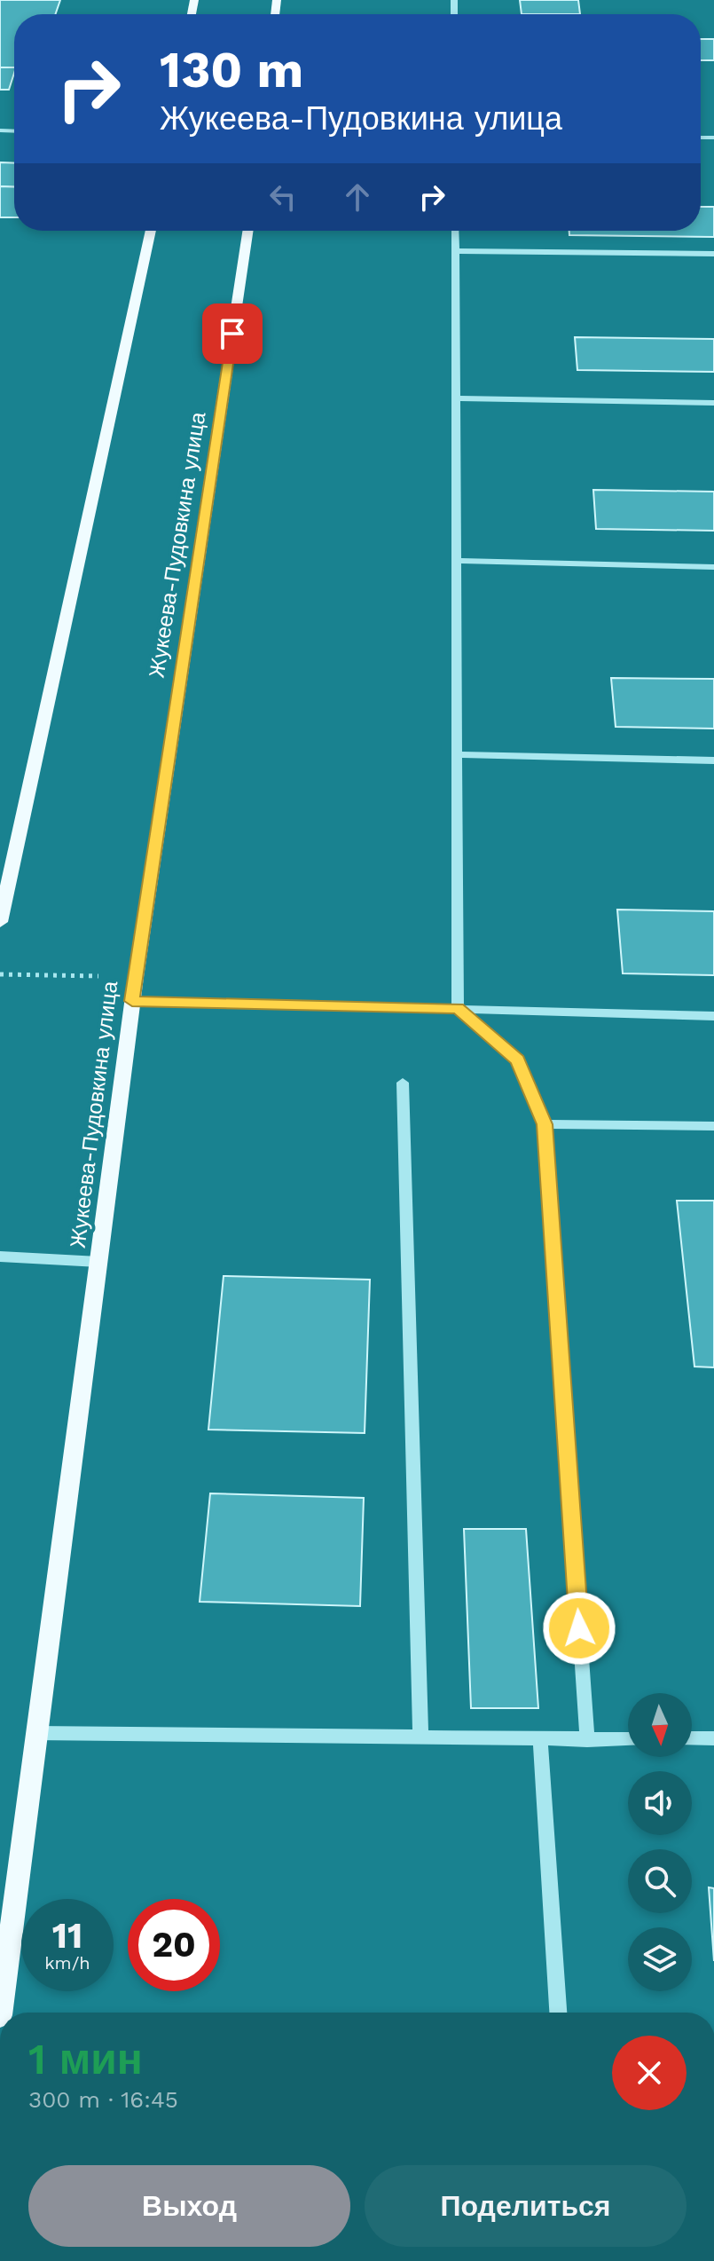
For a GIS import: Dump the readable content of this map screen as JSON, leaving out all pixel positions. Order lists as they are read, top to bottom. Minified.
{"streets":{"main road":["Жукеева-Пудовкина улица"]},"north":"bottom","page":{"turn":["130 m","Жукеева-Пудовкина улица"],"speed":"11 km/h","limit":"20","heading":["1 мин","300 m · 16:45"],"buttons":["Выход","Поделиться"]}}
